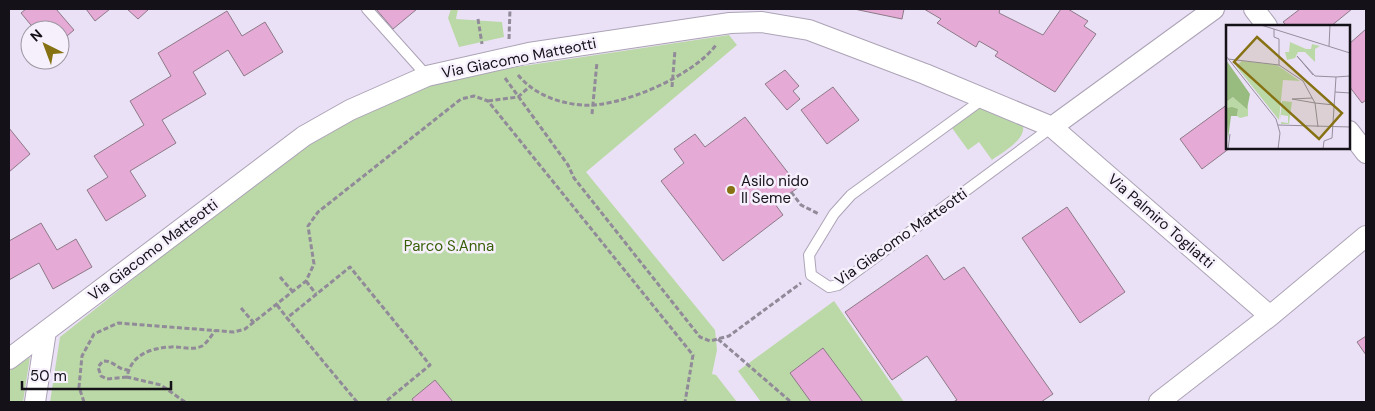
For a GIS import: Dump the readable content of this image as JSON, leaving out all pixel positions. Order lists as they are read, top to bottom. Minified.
{"streets":{"street":["Via Giacomo Matteotti","Via Palmiro Togliatti"]},"crossings":[["Via Giacomo Matteotti","Via Palmiro Togliatti"]],"parks":["Parco S.Anna"],"places":["Asilo nido Il Seme"],"scale_bar":"50 m","north":"top left"}
